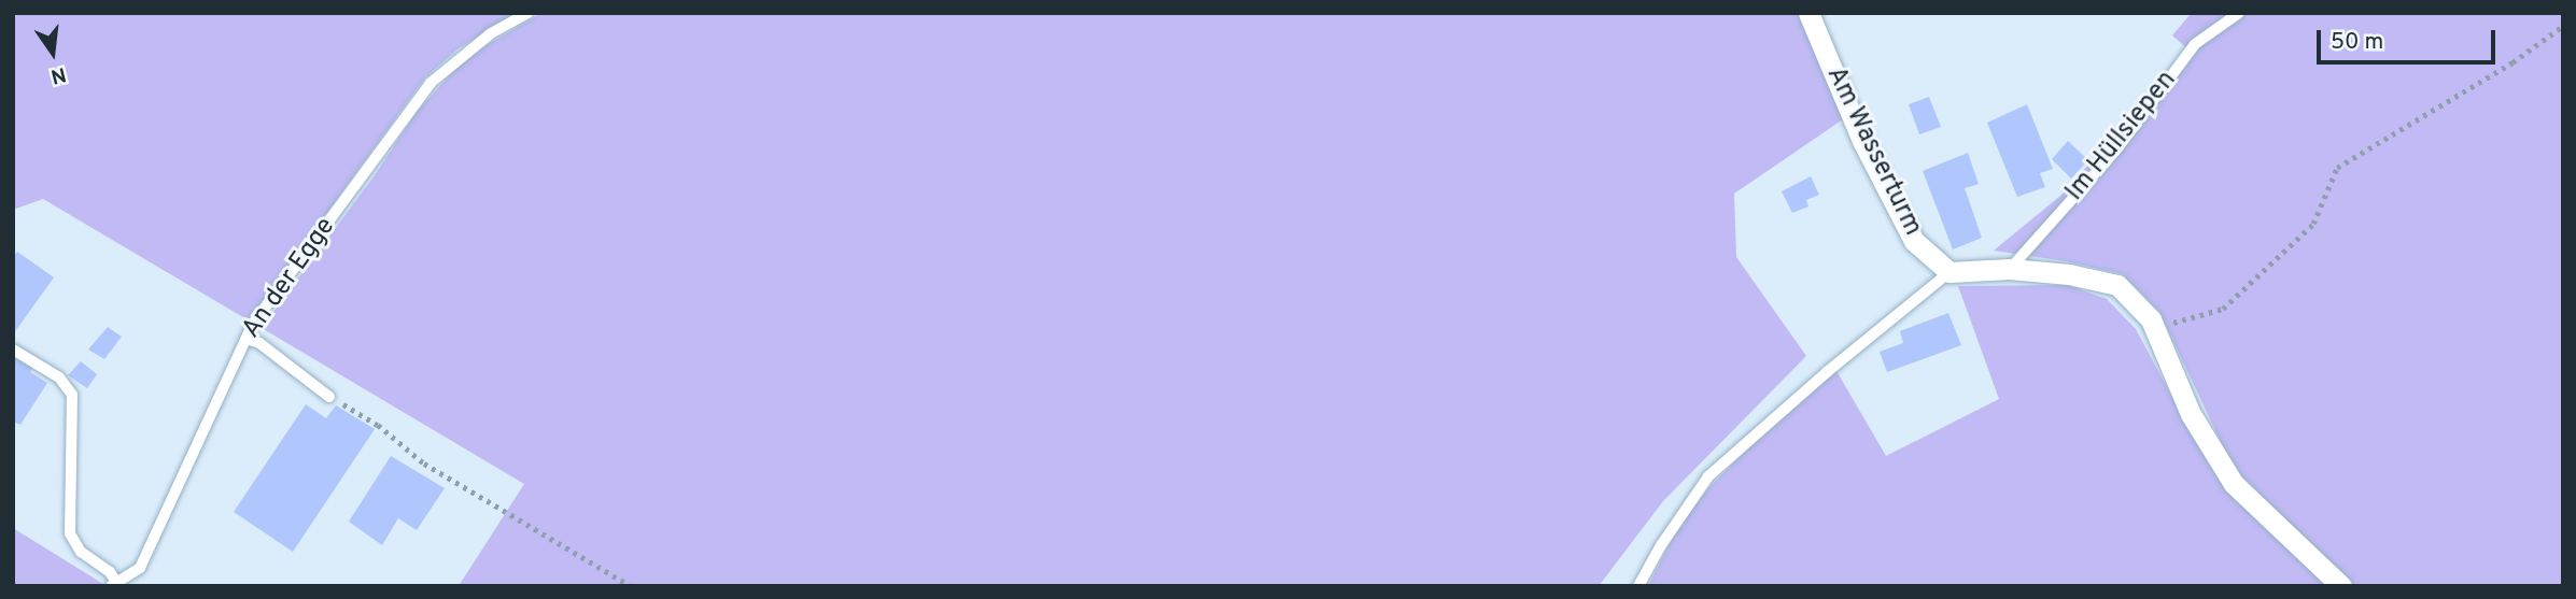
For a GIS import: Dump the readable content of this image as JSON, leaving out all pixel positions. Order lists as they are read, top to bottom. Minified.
{"streets":{"street":["Am Wasserturm"],"lane":["Im Hüllsiepen","An der Egge"]},"scale_bar":"50 m","north":"bottom"}
